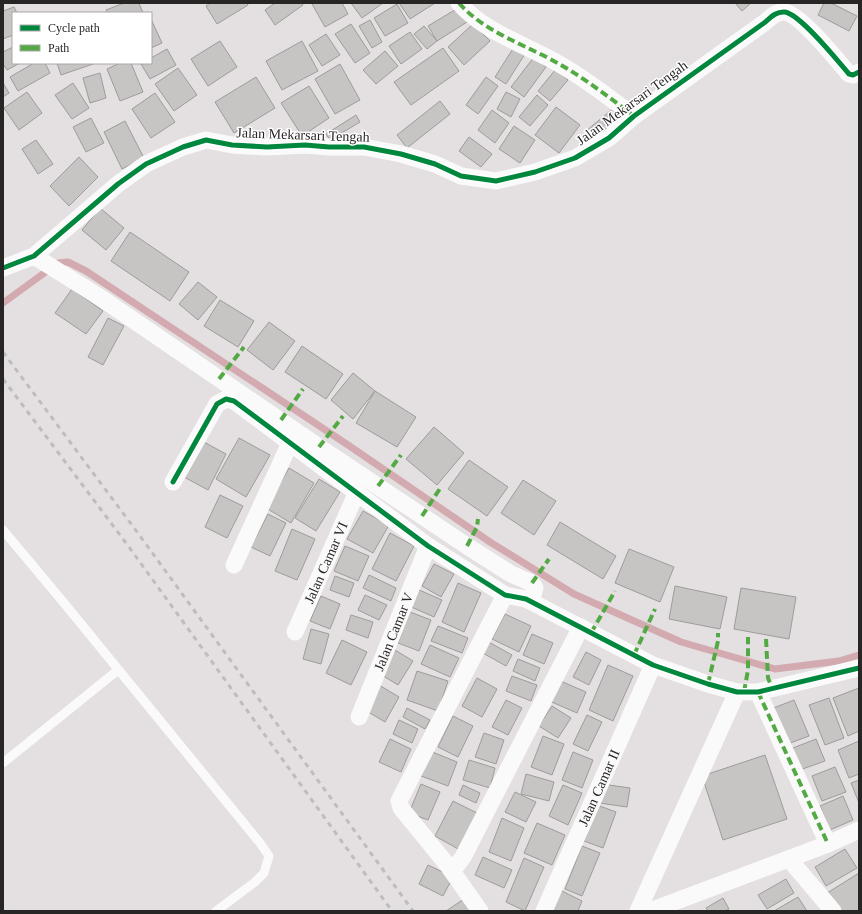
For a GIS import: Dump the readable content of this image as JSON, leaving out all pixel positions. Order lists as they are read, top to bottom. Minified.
{"streets":{"street":["Jalan Mekarsari Tengah","Jalan Camar VI","Jalan Camar V","Jalan Camar II"]},"legend":["Cycle path","Path"]}
